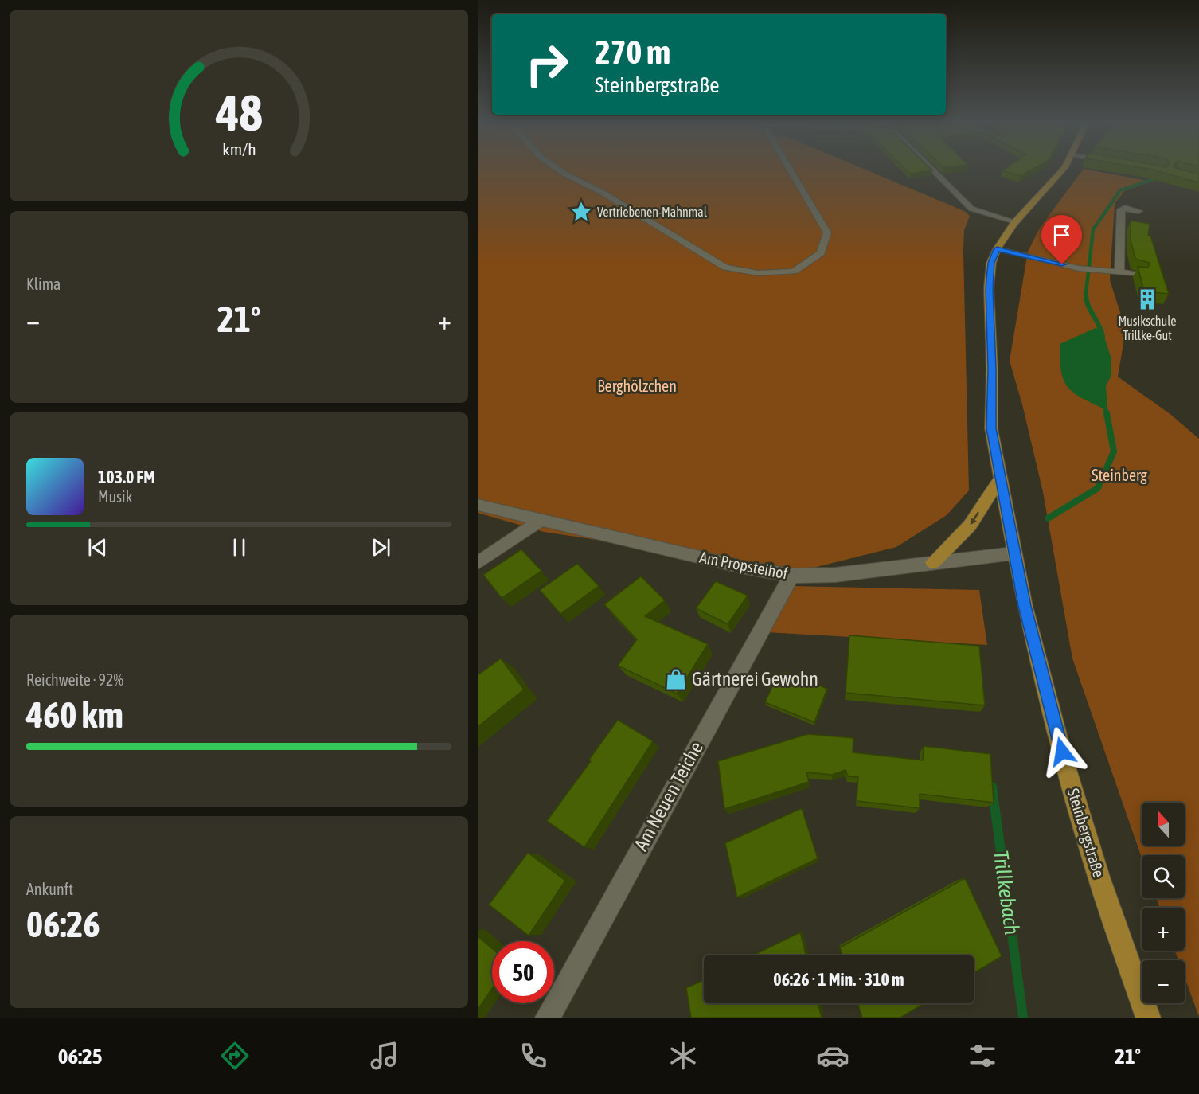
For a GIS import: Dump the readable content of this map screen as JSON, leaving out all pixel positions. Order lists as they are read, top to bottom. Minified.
{"streets":{"main road":["Steinbergstraße"],"street":["Am Propsteihof","Am Neuen Teiche"]},"crossings":[["Am Propsteihof","Am Neuen Teiche"],["Am Propsteihof","Steinbergstraße"]],"water":["Trillkebach"],"parks":["Berghölzchen","Steinberg"],"places":{"place":["Vertriebenen-Mahnmal"],"building":["Musikschule Trillke-Gut"],"shop":["Gärtnerei Gewohn"]},"north":"top","page":{"turn":["270 m","Steinbergstraße"],"tile":["Klima",["Reichweite · 92%","460 km"],["Ankunft","06:26"]],"heat":["−","21°","+"],"song":["103.0 FM","Musik"],"map_buttons":["+","−"],"limit":"50","trip":"06:26 · 1 Min. · 310 m","tabs":["06:25","21°"],"gauge":["48","km/h"]}}
